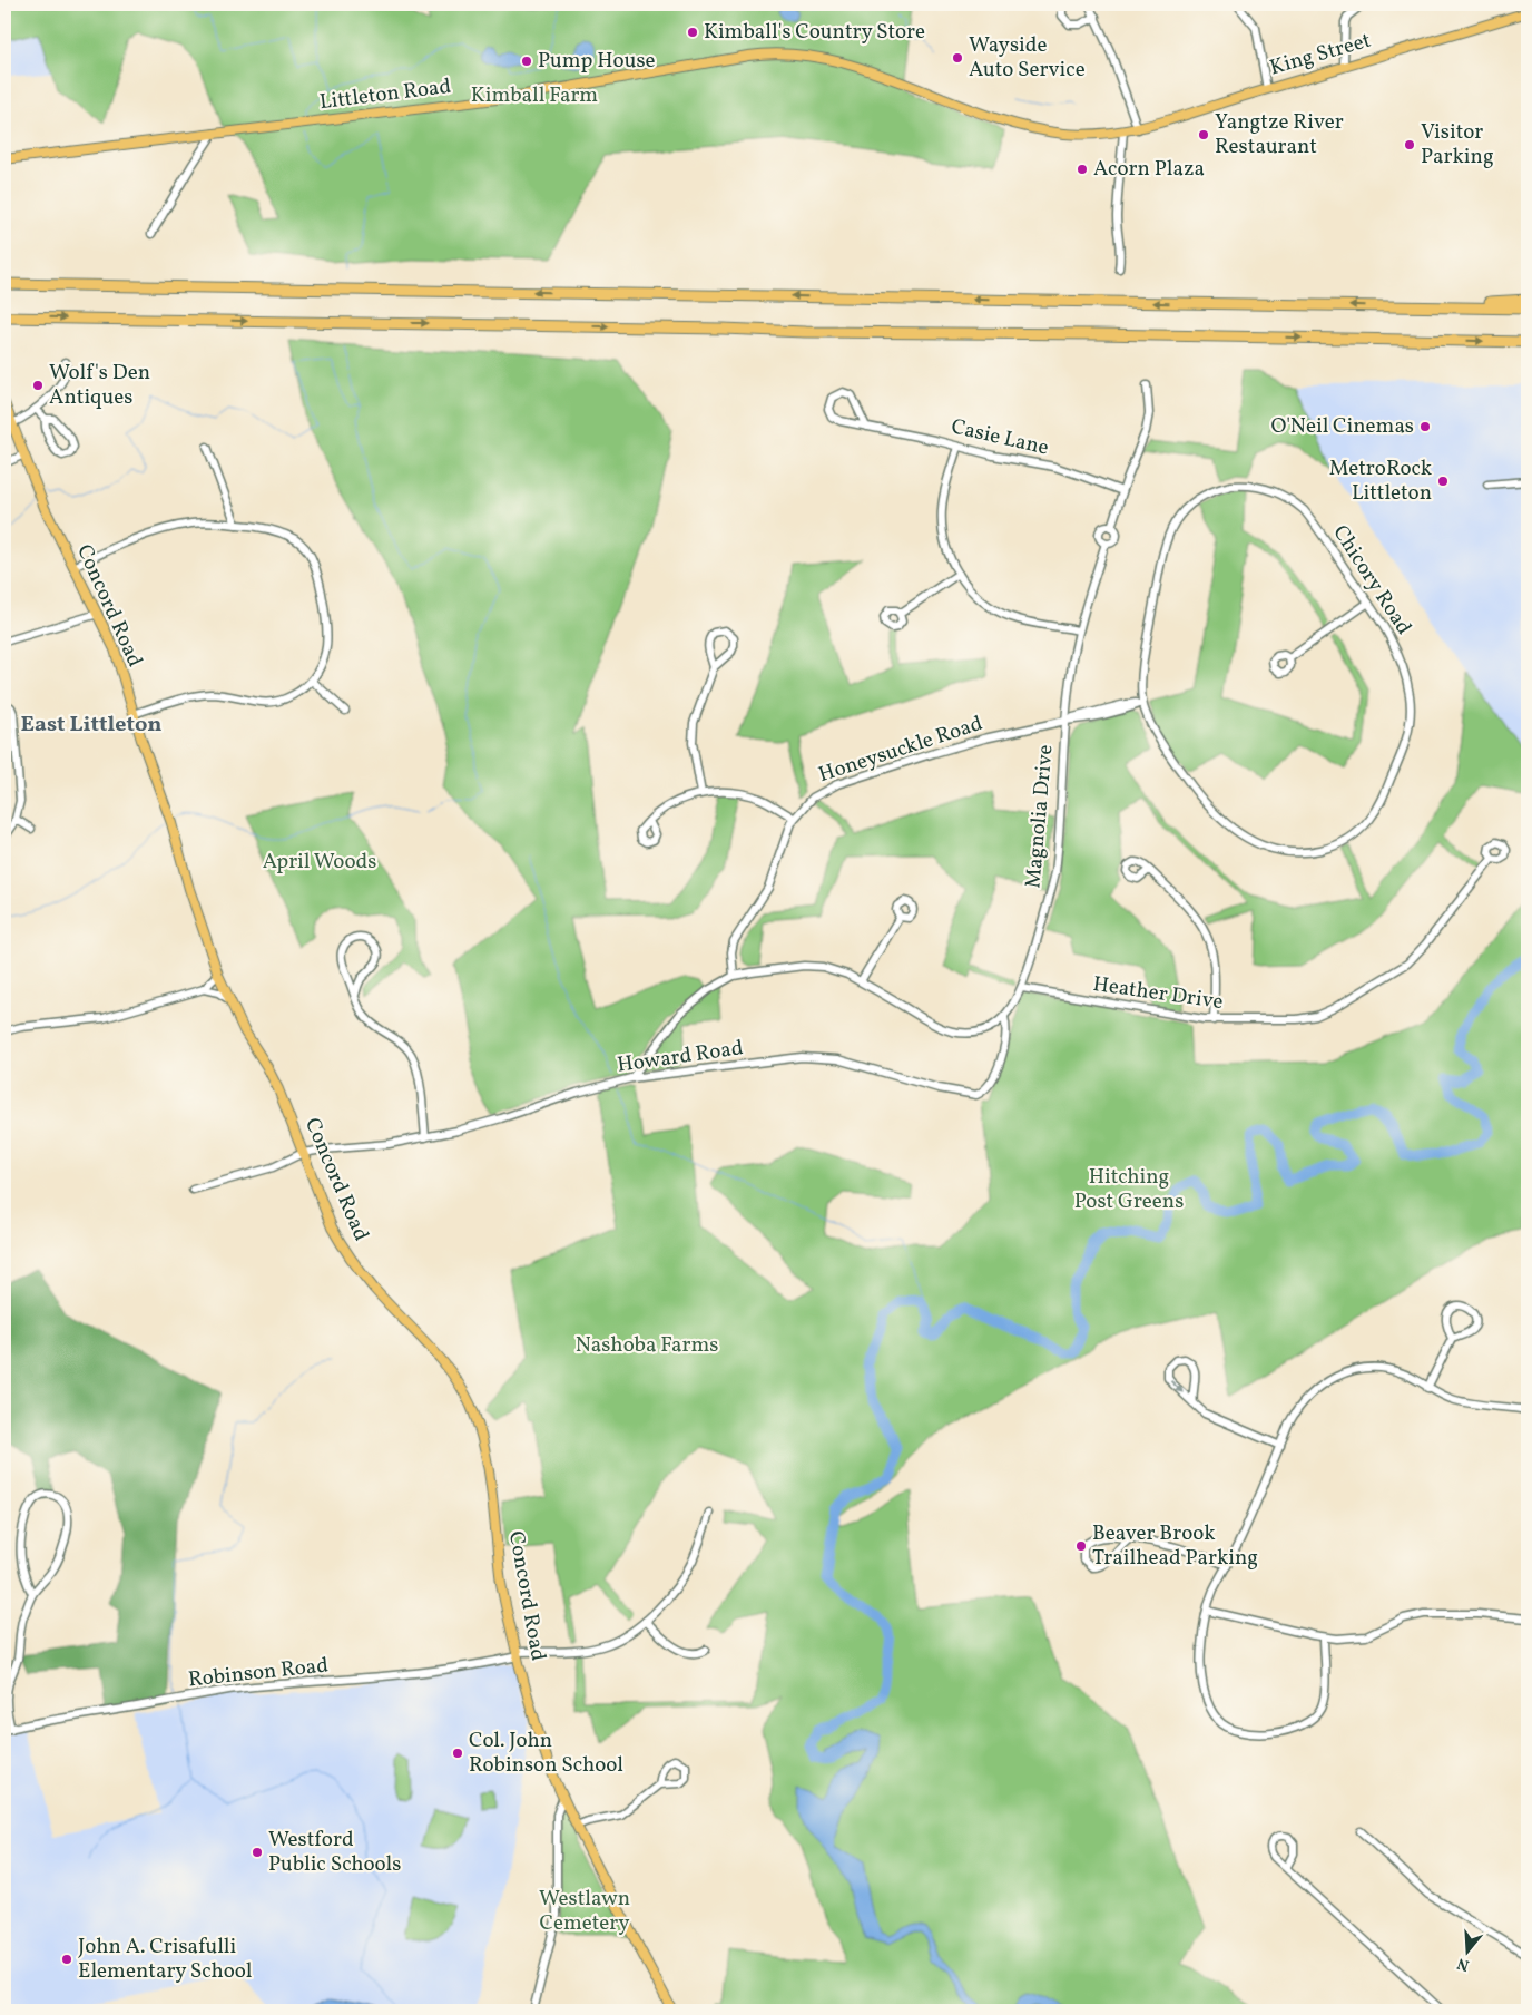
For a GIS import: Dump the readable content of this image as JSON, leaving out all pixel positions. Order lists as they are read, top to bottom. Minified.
{"streets":{"main road":["King Street","Littleton Road","Concord Road"],"street":["Casie Lane","Chicory Road","Honeysuckle Road","Magnolia Drive","Heather Drive","Howard Road","Robinson Road"]},"crossings":[["King Street","Littleton Road"],["Casie Lane","Magnolia Drive"],["Concord Road","Howard Road"],["Concord Road","Robinson Road"],["Honeysuckle Road","Magnolia Drive"],["Magnolia Drive","Heather Drive"],["Magnolia Drive","Howard Road"]],"districts":["East Littleton"],"parks":["Kimball Farm","April Woods","Hitching Post Greens","Nashoba Farms","Westlawn Cemetery"],"places":["Kimball's Country Store","Wayside Auto Service","Pump House","Yangtze River Restaurant","Visitor Parking","Acorn Plaza","Wolf's Den Antiques","O'Neil Cinemas","MetroRock Littleton","Beaver Brook Trailhead Parking","Col. John Robinson School","Westford Public Schools","John A. Crisafulli Elementary School"],"north":"bottom"}
